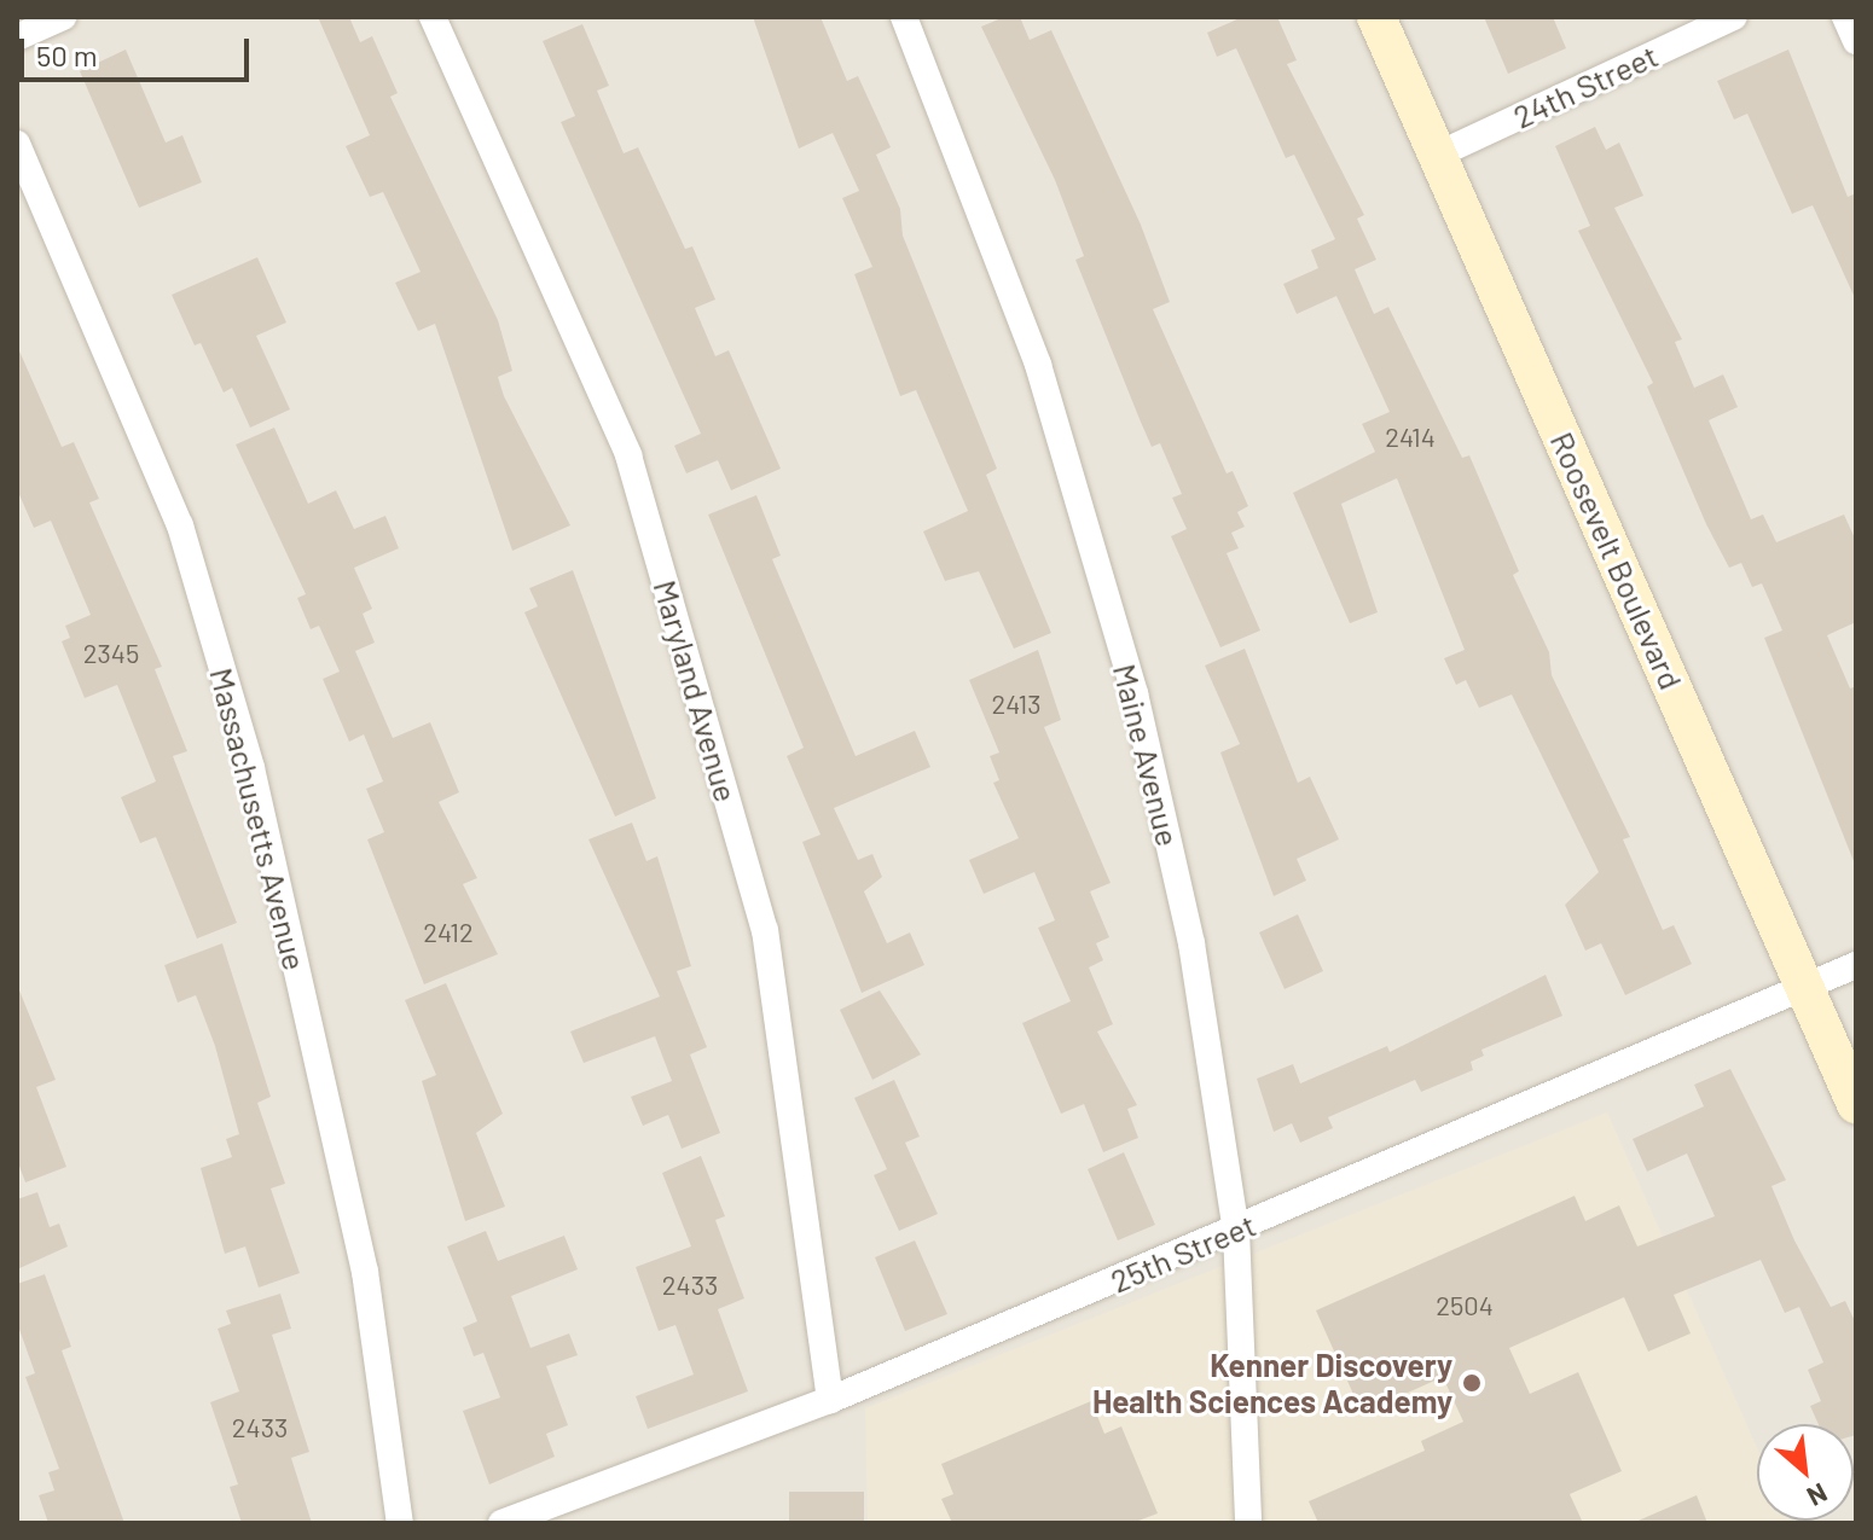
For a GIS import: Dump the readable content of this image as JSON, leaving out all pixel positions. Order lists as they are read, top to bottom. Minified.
{"streets":{"street":["24th Street","Roosevelt Boulevard","Maryland Avenue","Maine Avenue","Massachusetts Avenue","25th Street"]},"crossings":[["24th Street","Roosevelt Boulevard"],["Roosevelt Boulevard","25th Street"],["Maryland Avenue","25th Street"],["Maine Avenue","25th Street"]],"places":["Kenner Discovery Health Sciences Academy"],"house_numbers":["2414","2345","2413","2412","2433","2504","2433"],"scale_bar":"50 m","north":"bottom right"}
